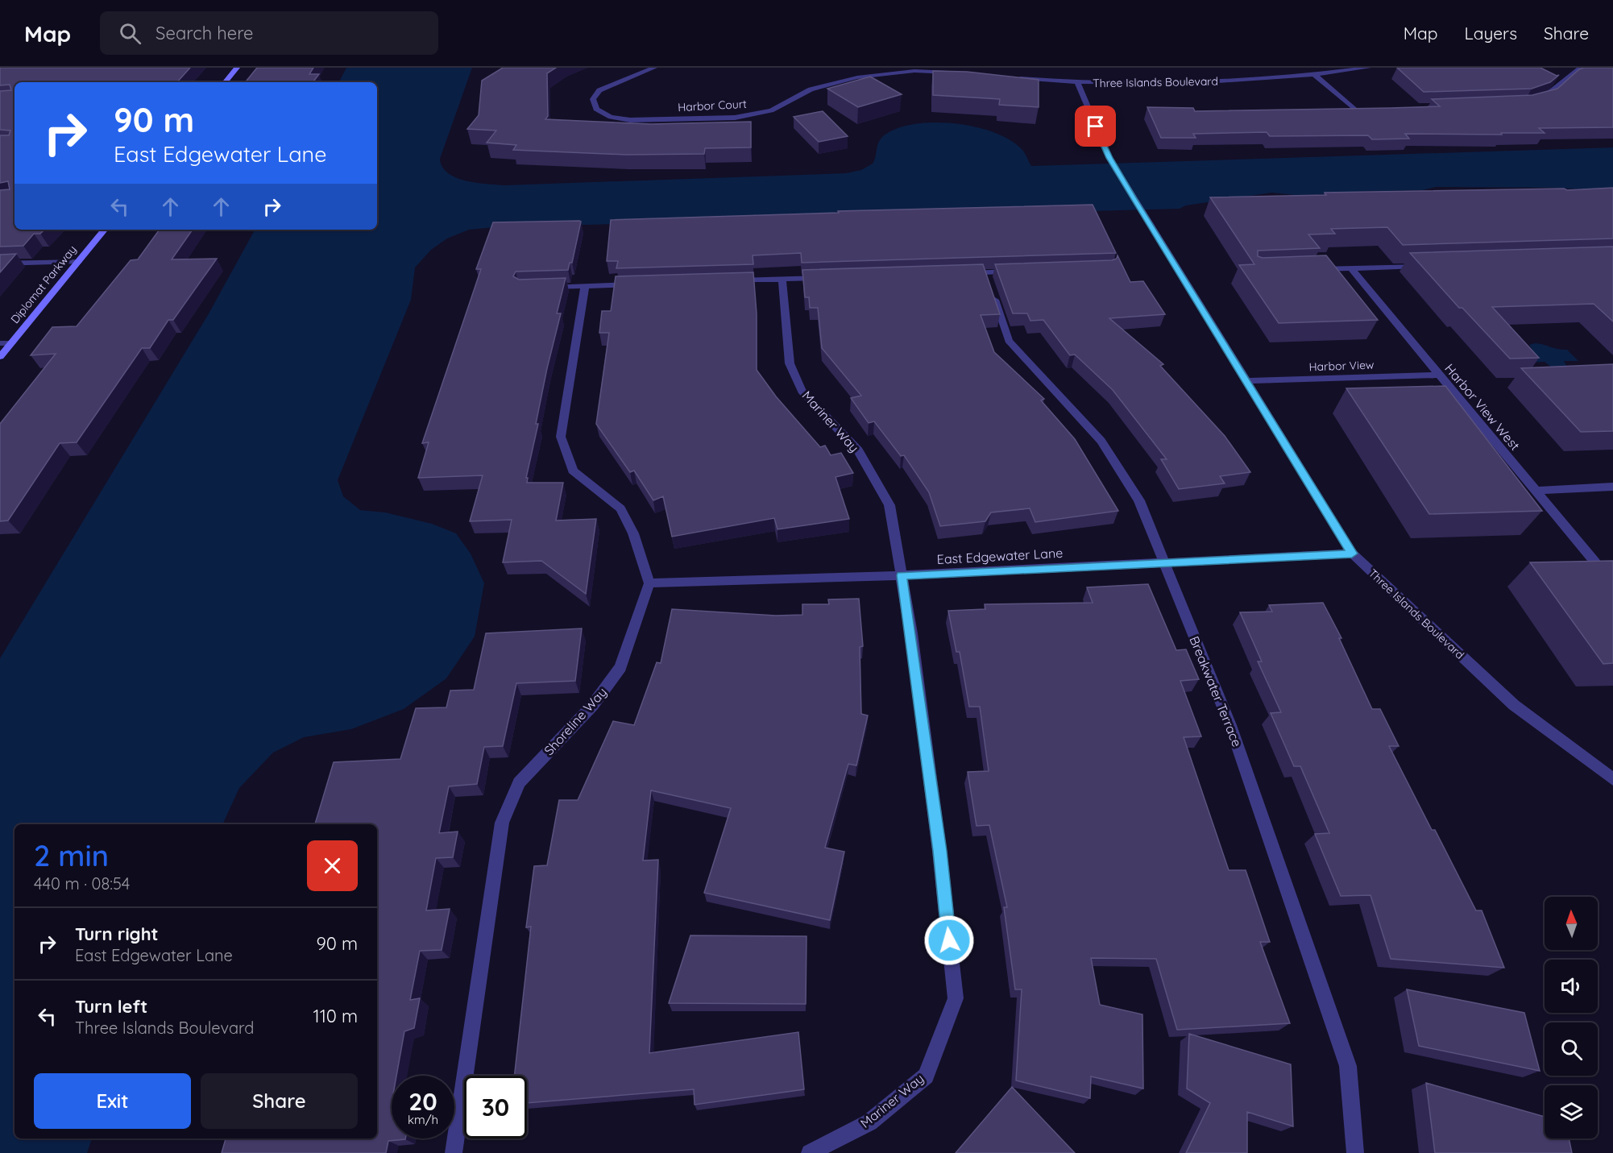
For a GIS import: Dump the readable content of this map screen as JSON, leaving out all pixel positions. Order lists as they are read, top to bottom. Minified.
{"streets":{"street":["Three Islands Boulevard","Harbor Court","Diplomat Parkway","Harbor View","Harbor View West","Mariner Way","East Edgewater Lane","Breakwater Terrace","Shoreline Way"]},"crossings":[["Three Islands Boulevard","Harbor View"],["Three Islands Boulevard","East Edgewater Lane"],["Harbor View","Harbor View West"],["Mariner Way","East Edgewater Lane"],["East Edgewater Lane","Breakwater Terrace"],["East Edgewater Lane","Shoreline Way"]],"north":"top","page":{"header":"Map","search":"Search here","nav":["Map","Layers","Share"],"turn":["90 m","East Edgewater Lane"],"heading":["2 min","440 m · 08:54"],"list":[{"name":"Turn right","note":"East Edgewater Lane","value":"90 m"},{"name":"Turn left","note":"Three Islands Boulevard","value":"110 m"}],"buttons":["Exit","Share"],"speed":"20 km/h","limit":"30"}}
